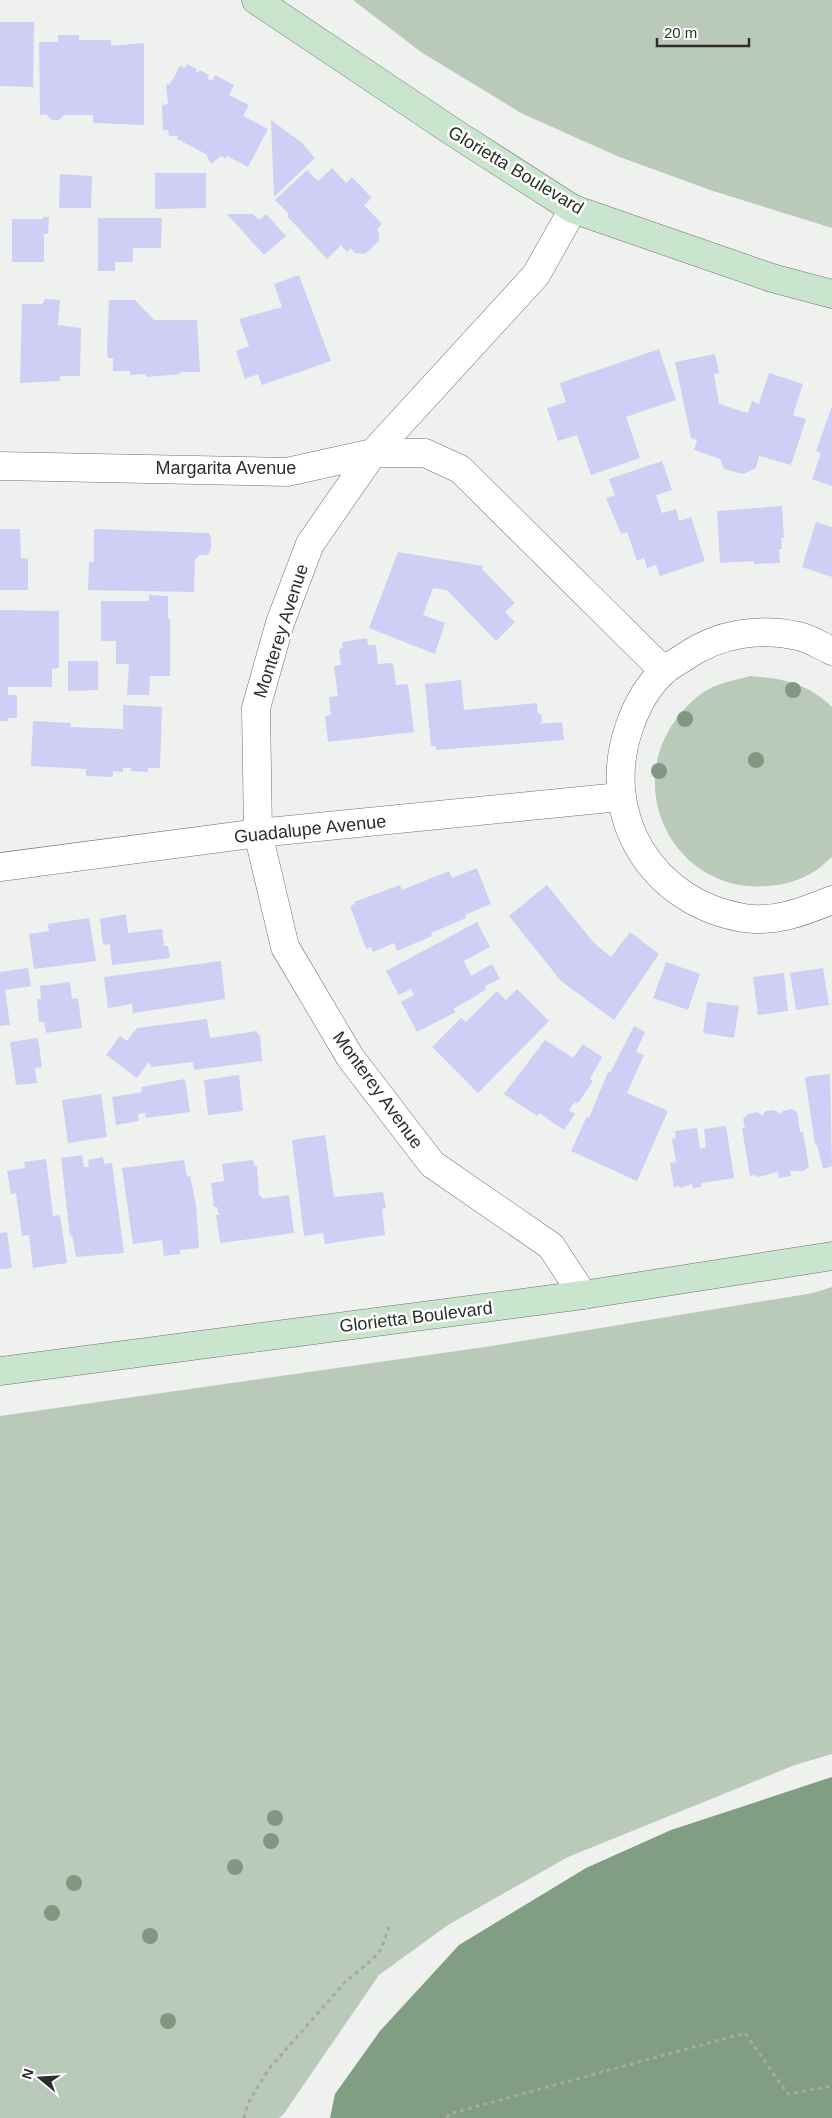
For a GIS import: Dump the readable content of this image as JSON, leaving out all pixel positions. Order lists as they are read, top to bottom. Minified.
{"streets":{"street":["Glorietta Boulevard","Margarita Avenue","Monterey Avenue","Guadalupe Avenue"]},"crossings":[["Glorietta Boulevard","Monterey Avenue"],["Margarita Avenue","Monterey Avenue"],["Monterey Avenue","Guadalupe Avenue"]],"scale_bar":"20 m","north":"left"}
